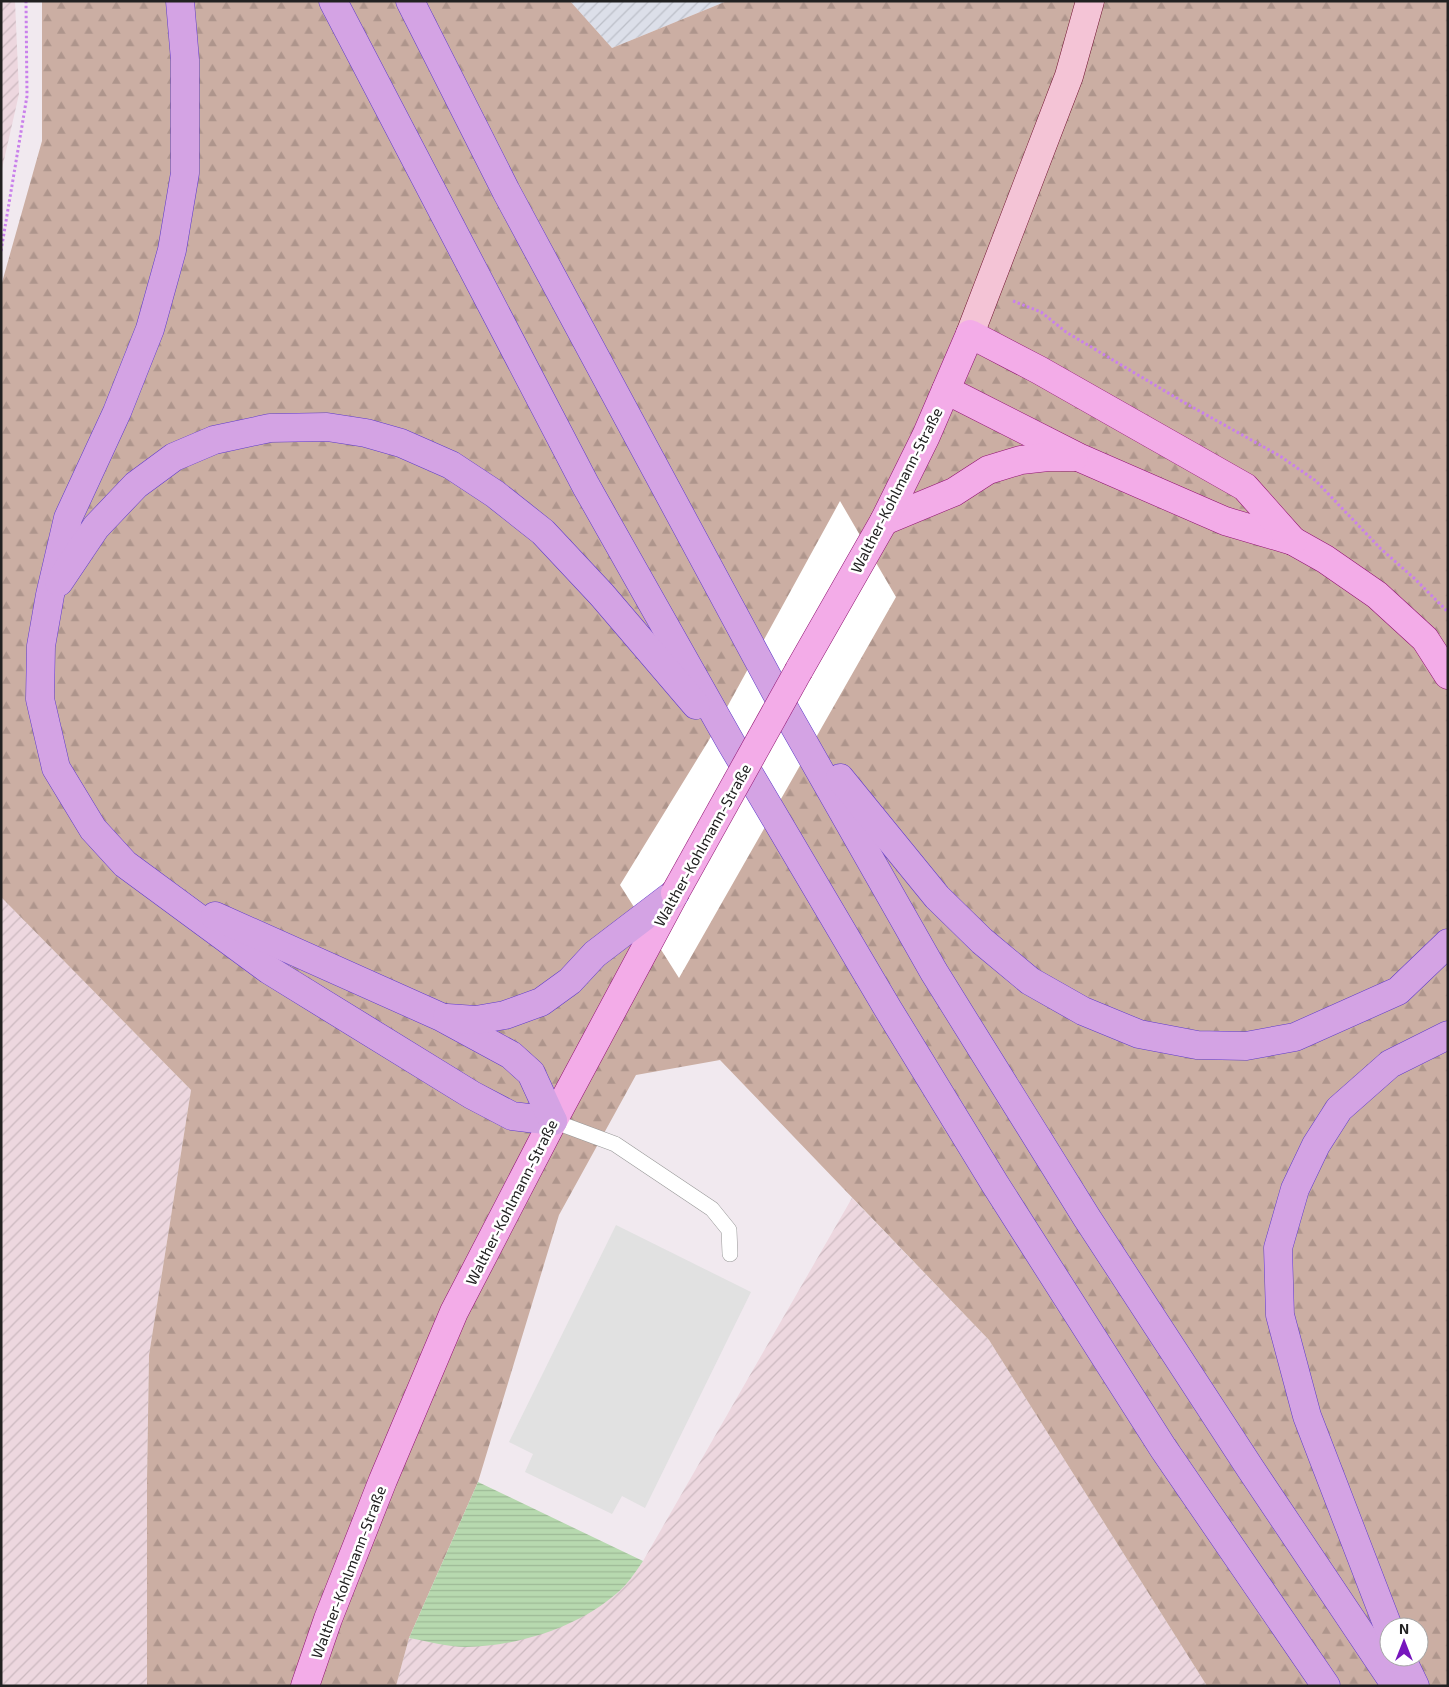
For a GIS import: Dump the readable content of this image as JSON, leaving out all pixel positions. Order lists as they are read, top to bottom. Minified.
{"streets":{"main road":["Walther-Kohlmann-Straße"]},"north":"top"}
